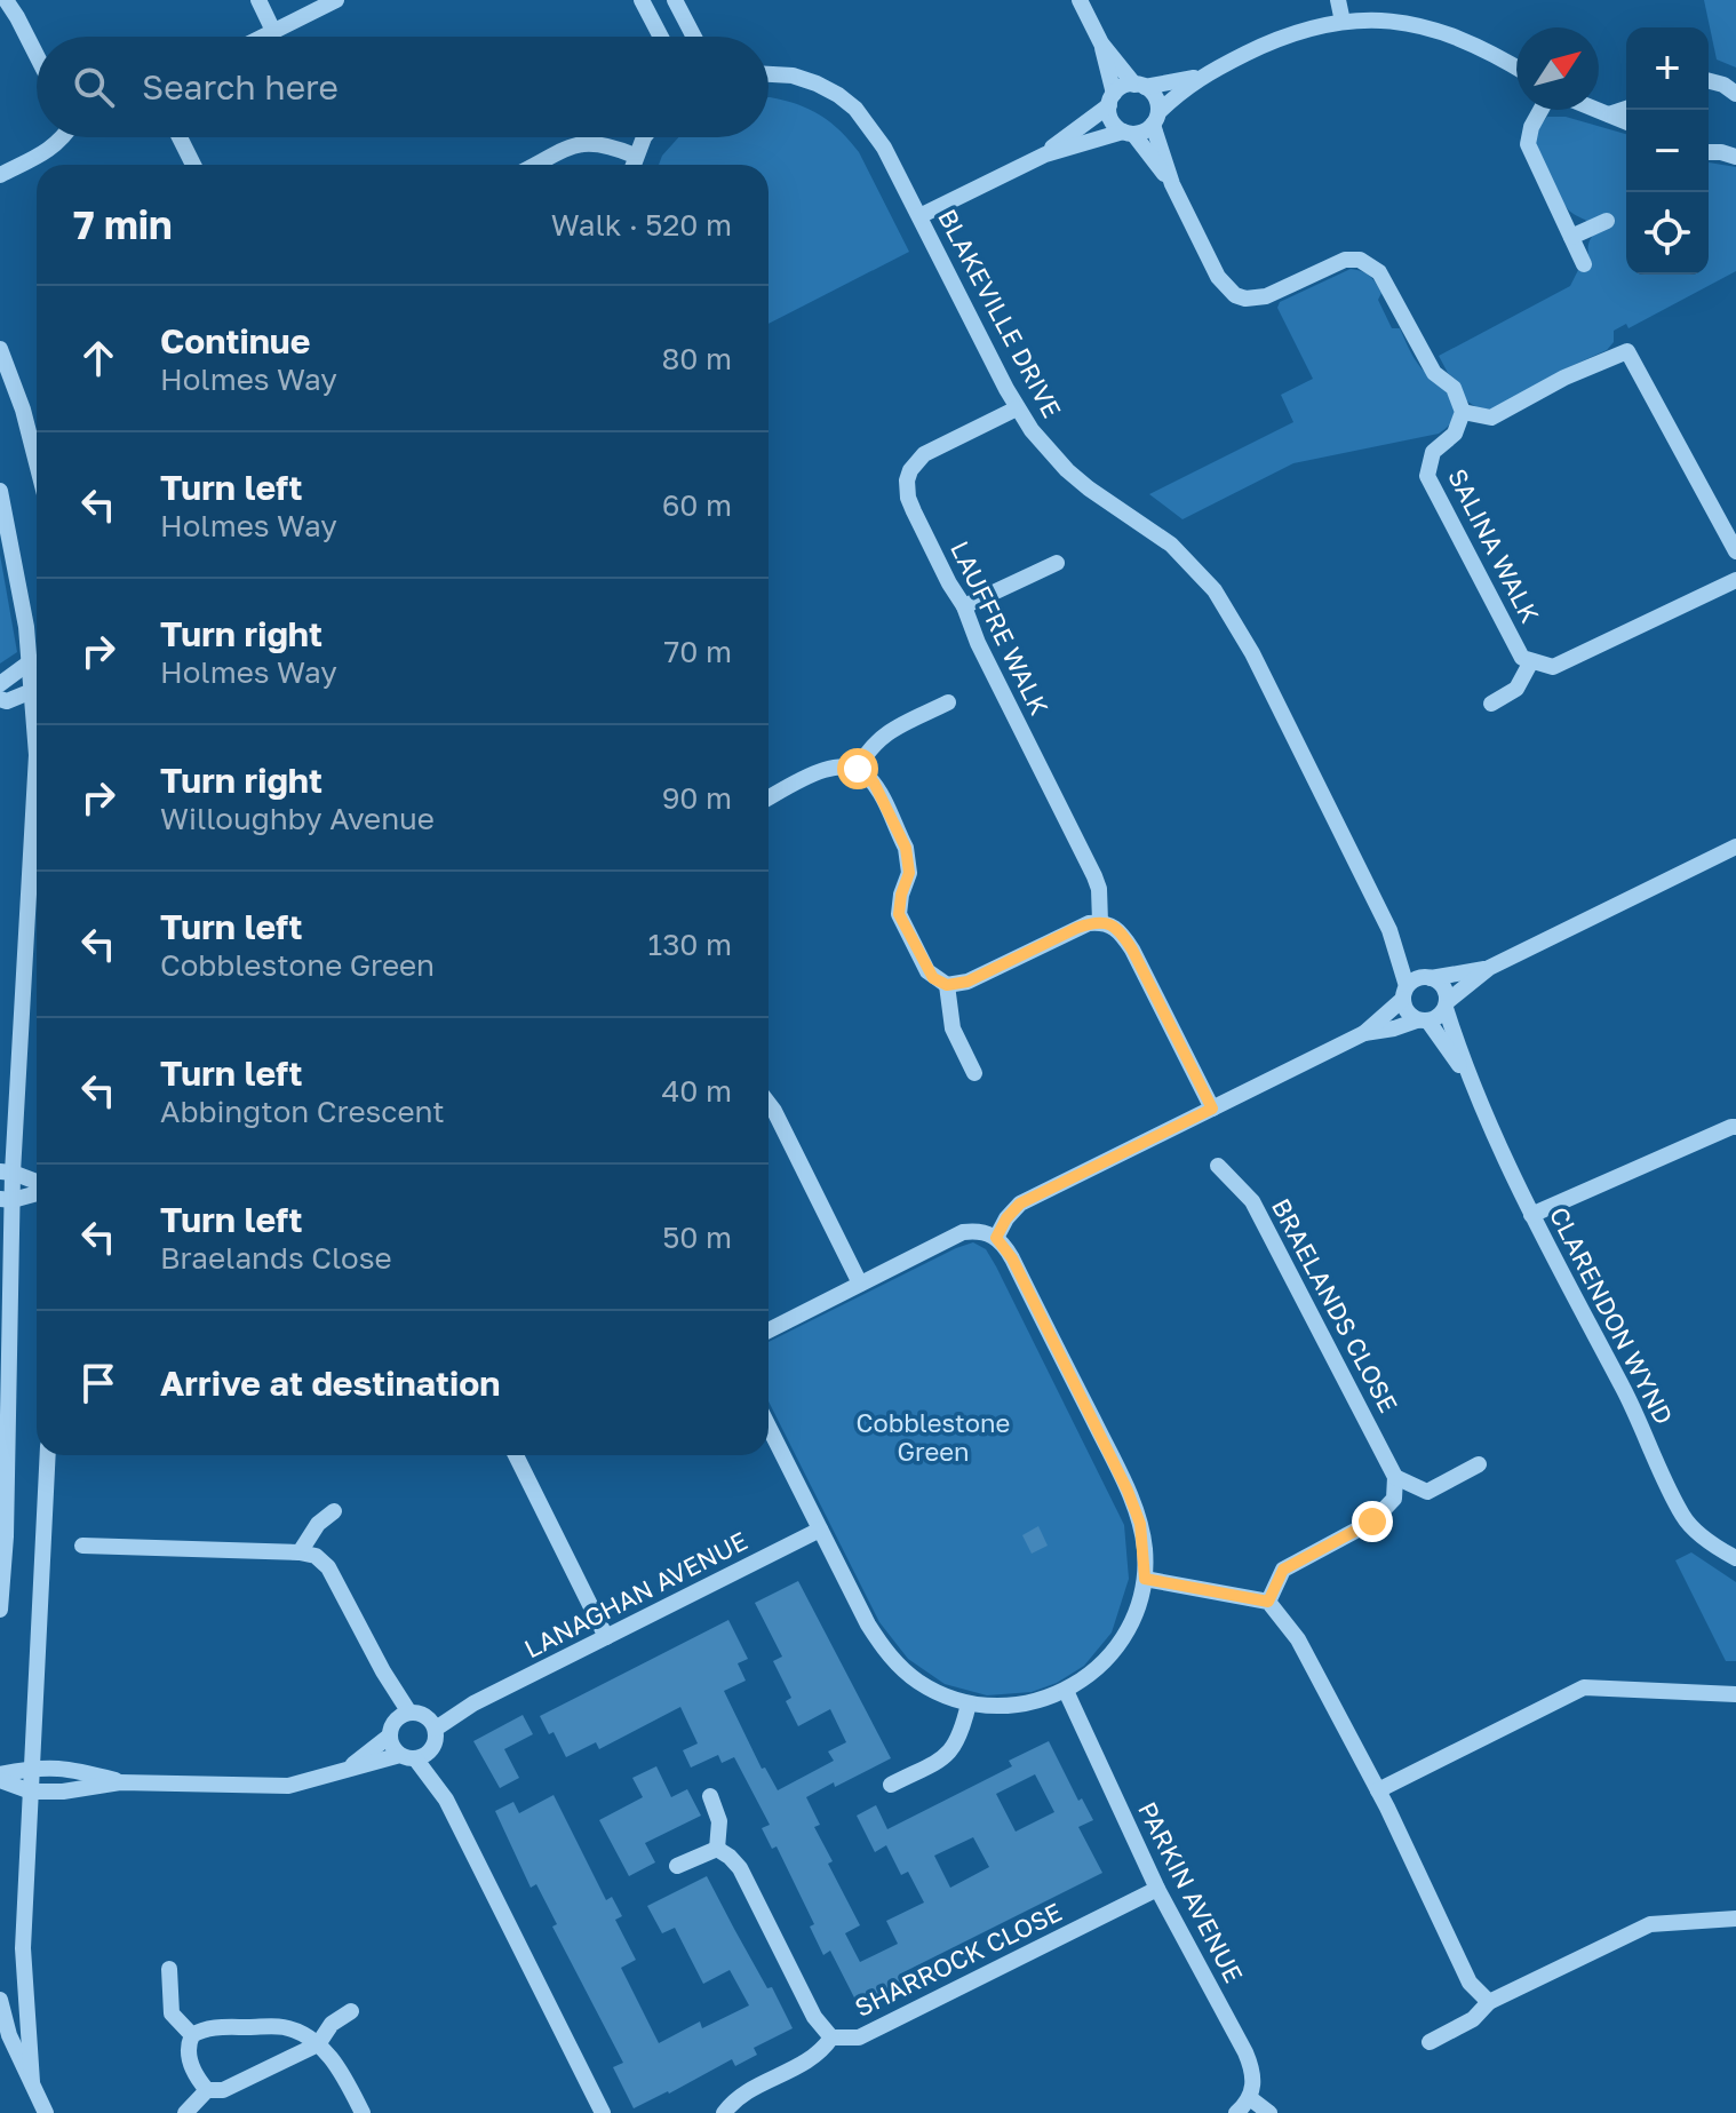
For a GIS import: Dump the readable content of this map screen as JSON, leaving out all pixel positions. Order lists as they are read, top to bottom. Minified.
{"streets":{"street":["BLAKEVILLE DRIVE","SALINA WALK","LAUFFRE WALK","BRAELANDS CLOSE","CLARENDON WYND","LANAGHAN AVENUE","PARKIN AVENUE","SHARROCK CLOSE"]},"crossings":[["BLAKEVILLE DRIVE","LAUFFRE WALK"],["BLAKEVILLE DRIVE","CLARENDON WYND"],["PARKIN AVENUE","SHARROCK CLOSE"]],"parks":["Cobblestone Green"],"north":"top right","page":{"map_buttons":["+","−"],"search":"Search here","heading":["7 min","Walk · 520 m"],"list":[["Continue","Holmes Way","80 m"],["Turn left","Holmes Way","60 m"],["Turn right","Holmes Way","70 m"],["Turn right","Willoughby Avenue","90 m"],["Turn left","Cobblestone Green","130 m"],["Turn left","Abbington Crescent","40 m"],["Turn left","Braelands Close","50 m"],"Arrive at destination"]}}
